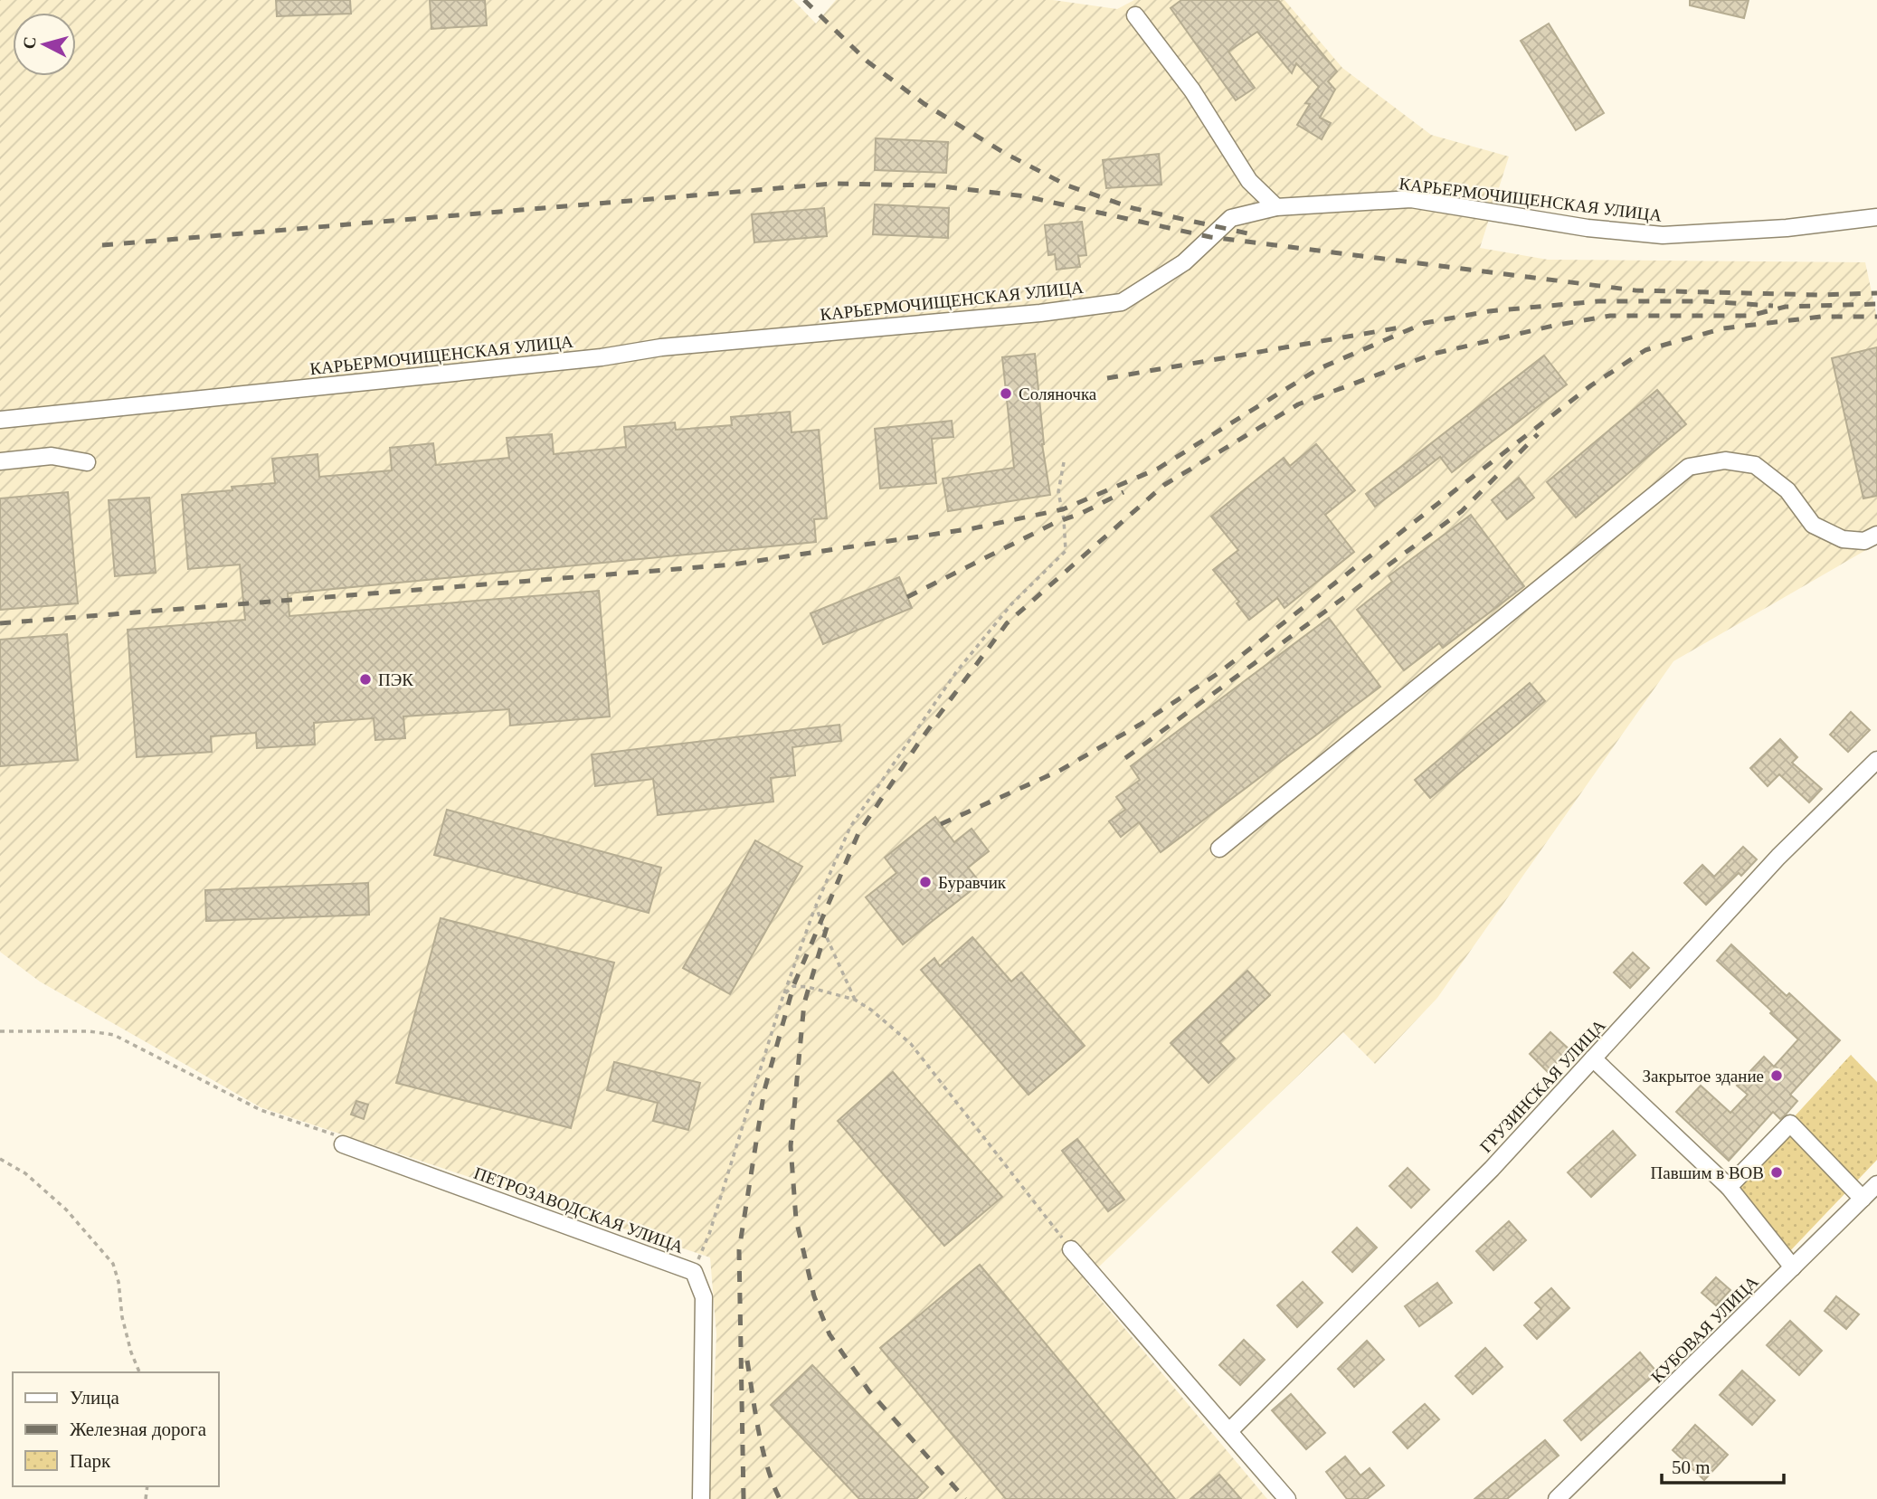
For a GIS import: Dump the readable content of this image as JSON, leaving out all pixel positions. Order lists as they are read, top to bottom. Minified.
{"streets":{"street":["КАРЬЕРМОЧИЩЕНСКАЯ УЛИЦА","ГРУЗИНСКАЯ УЛИЦА","ПЕТРОЗАВОДСКАЯ УЛИЦА","КУБОВАЯ УЛИЦА"]},"places":["Соляночка","ПЭК","Буравчик","Закрытое здание","Павшим в ВОВ"],"legend":["Улица","Железная дорога","Парк"],"scale_bar":"50 m","north":"left"}
